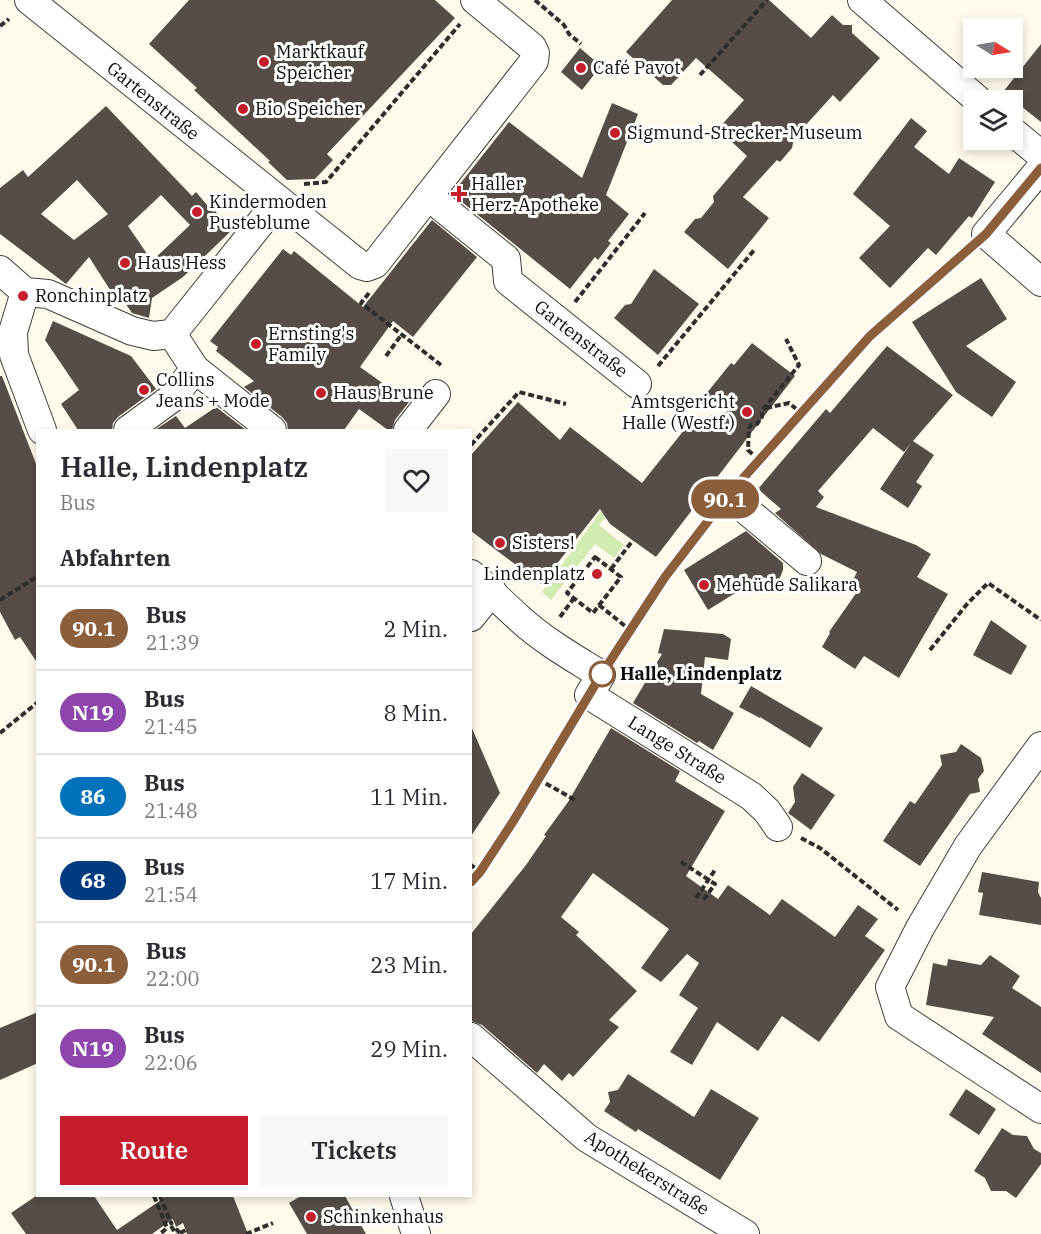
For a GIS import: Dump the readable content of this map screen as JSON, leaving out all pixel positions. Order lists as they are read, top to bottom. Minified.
{"streets":{"street":["Gartenstraße","Lange Straße","Apothekerstraße"]},"places":{"other":["Marktkauf Speicher","Café Pavot","Bio Speicher","Sigmund-Strecker-Museum","Kindermoden Pusteblume","Haus Hess","Ronchinplatz","Ernsting's Family","Collins Jeans + Mode","Haus Brune","Amtsgericht Halle (Westf.)","Sisters!","Lindenplatz","Mehüde Salikara","Halle, Lindenplatz","Schinkenhaus"],"health":["Haller Herz-Apotheke"]},"lines":["bus line 90.1"],"north":"right","page":{"on_map":"90.1","heading":[["Halle, Lindenplatz","Bus"],"Abfahrten"],"list":[{"mark":"90.1","name":"Bus","note":"21:39","value":"2 Min."},{"mark":"N19","name":"Bus","note":"21:45","value":"8 Min."},{"mark":"86","name":"Bus","note":"21:48","value":"11 Min."},{"mark":"68","name":"Bus","note":"21:54","value":"17 Min."},{"mark":"90.1","name":"Bus","note":"22:00","value":"23 Min."},{"mark":"N19","name":"Bus","note":"22:06","value":"29 Min."}],"buttons":["Route","Tickets"]}}
